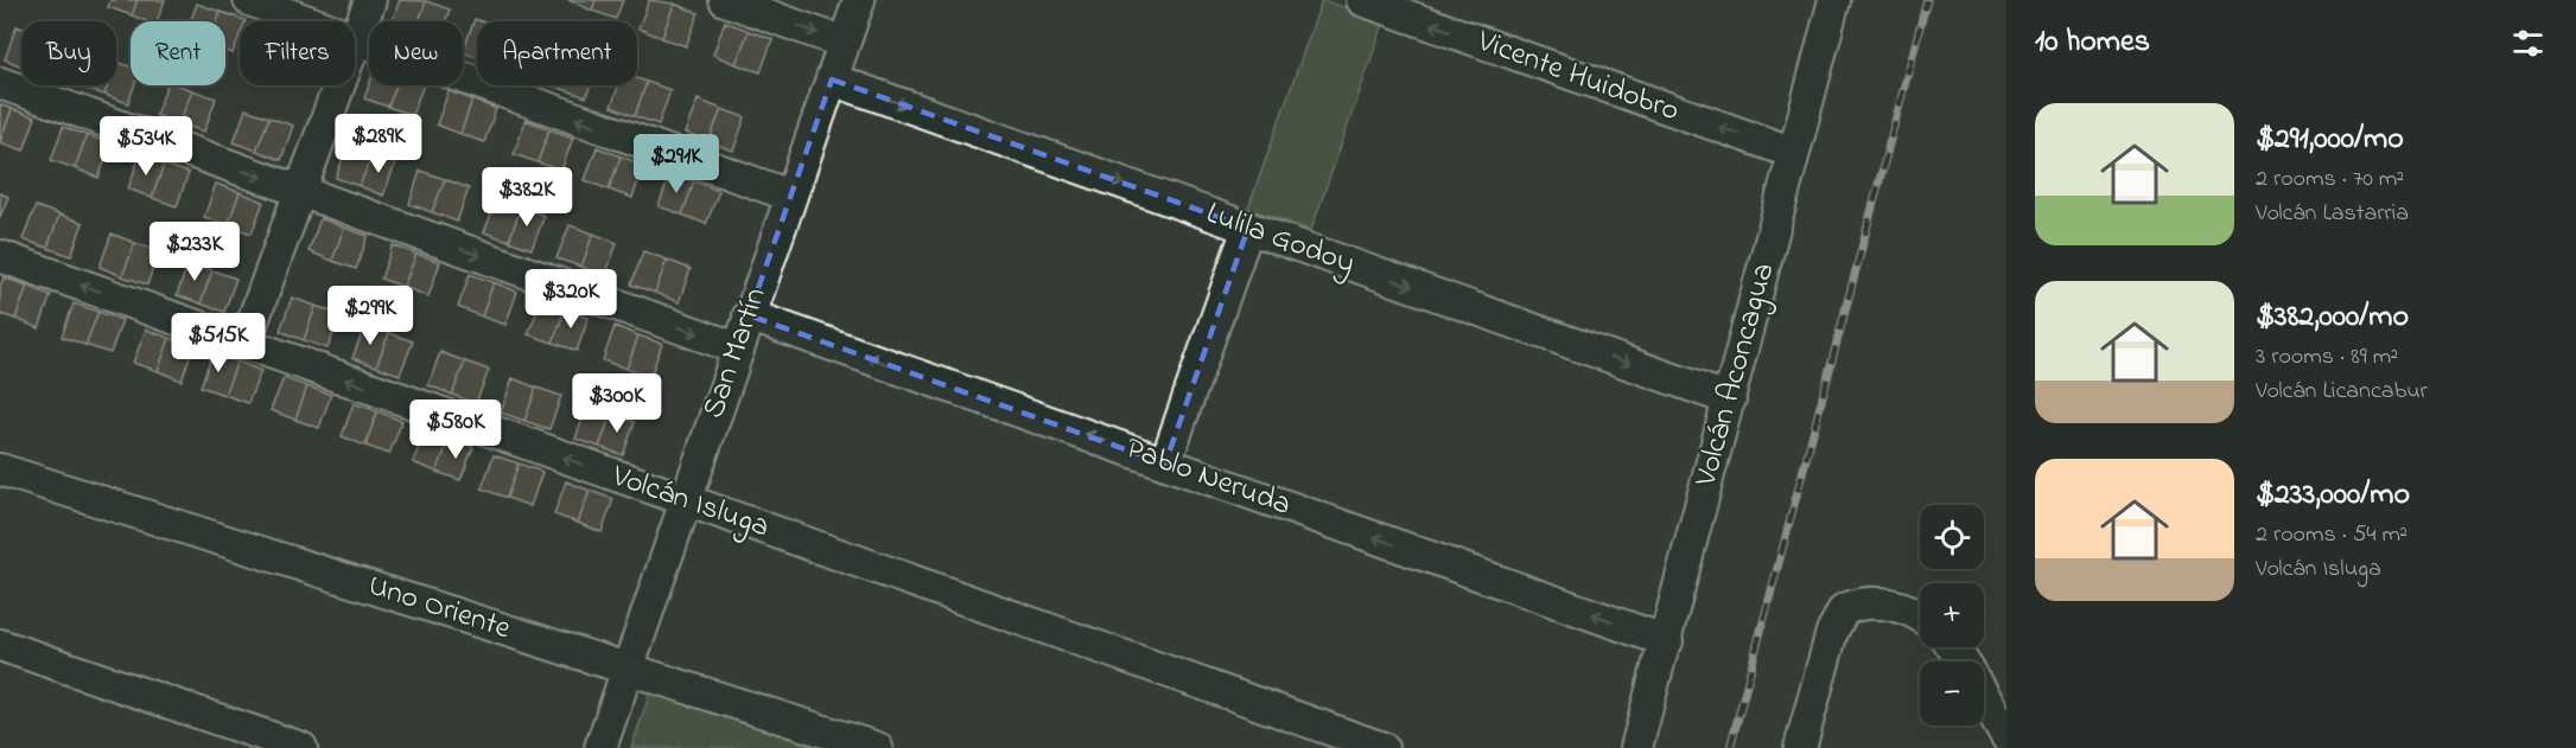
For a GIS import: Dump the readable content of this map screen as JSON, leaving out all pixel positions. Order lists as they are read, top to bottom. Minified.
{"streets":{"street":["Vicente Huidobro","Lulila Godoy","San Martín","Volcán Aconcagua","Pablo Neruda","Volcán Isluga","Uno Oriente"]},"crossings":[["Vicente Huidobro","Volcán Aconcagua"],["Lulila Godoy","San Martín"],["Lulila Godoy","Volcán Aconcagua"],["San Martín","Pablo Neruda"],["San Martín","Volcán Isluga"],["San Martín","Uno Oriente"],["Volcán Aconcagua","Pablo Neruda"]],"one_way":["Vicente Huidobro","Lulila Godoy","Pablo Neruda"],"page":{"heading":"10 homes","chip":["Buy","Rent","Filters","New","Apartment"],"list":[{"name":"$291,000/mo","note":"2 rooms · 70 m² · Volcán Lastarria"},{"name":"$382,000/mo","note":"3 rooms · 89 m² · Volcán Licancabur"},{"name":"$233,000/mo","note":"2 rooms · 54 m² · Volcán Isluga"}],"price":["$289K","$534K","$291K","$382K","$233K","$320K","$299K","$515K","$300K","$580K"],"map_buttons":["+","−"]}}
